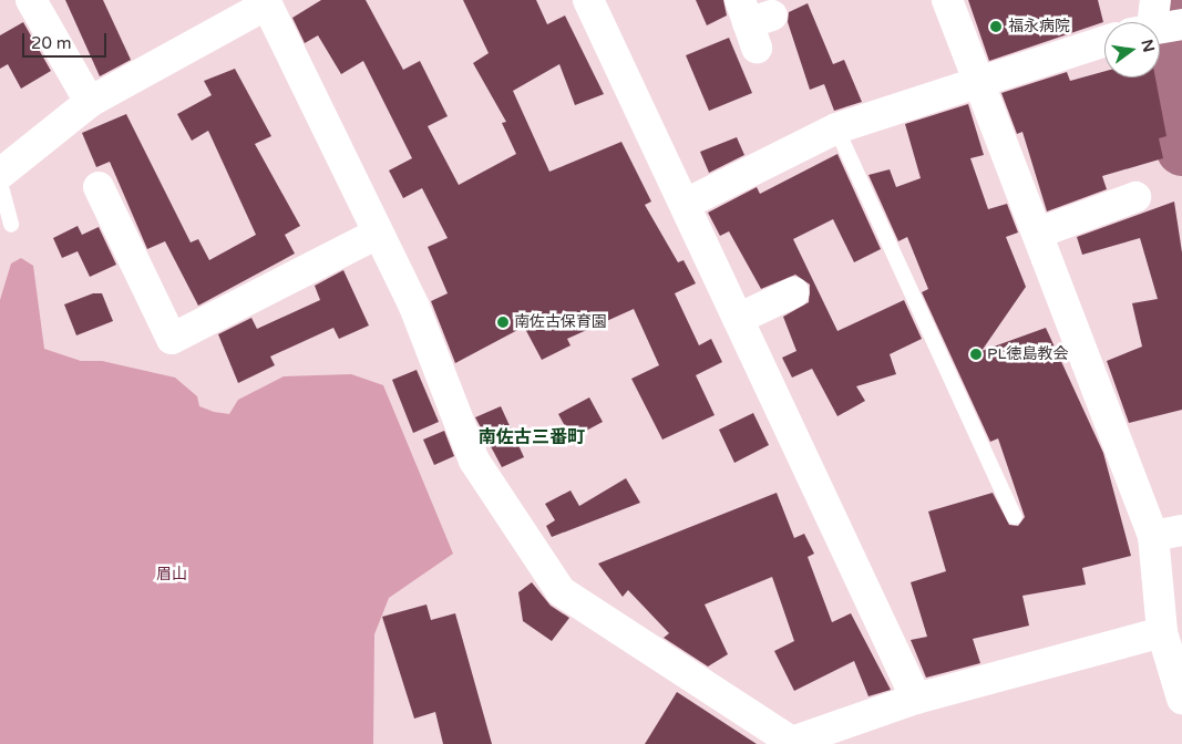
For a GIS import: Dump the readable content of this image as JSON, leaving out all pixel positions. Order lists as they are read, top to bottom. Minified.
{"districts":["南佐古三番町"],"parks":["眉山"],"places":["福永病院","南佐古保育園","PL徳島教会"],"scale_bar":"20 m","north":"right"}
